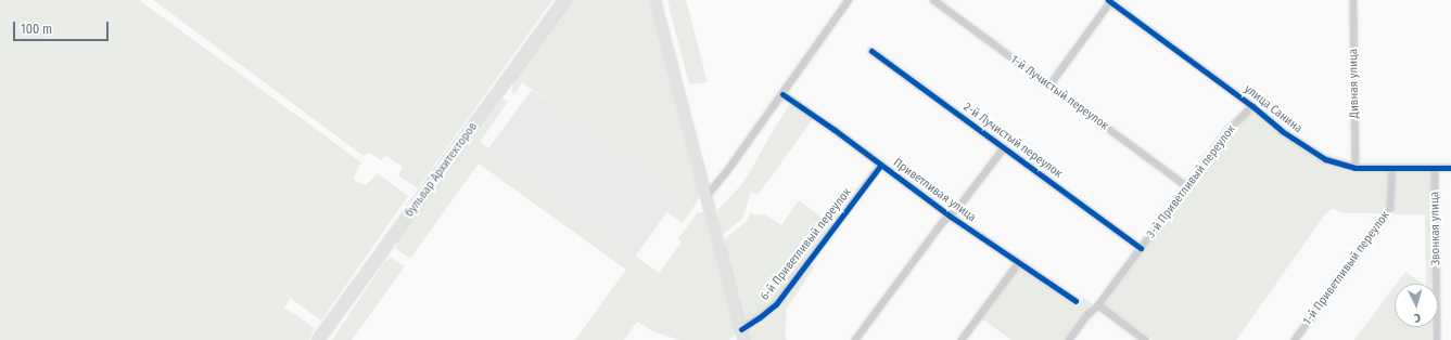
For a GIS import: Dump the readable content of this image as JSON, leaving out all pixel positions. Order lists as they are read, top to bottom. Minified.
{"streets":{"main road":["бульвар Архитекторов"],"street":["Дивная улица","1-й Лучистый переулок","улица Санина","2-й Лучистый переулок","3-й Приветливый переулок","Приветливая улица","Звонкая улица","6-й Приветливый переулок","1-й Приветливый переулок"]},"crossings":[["Дивная улица","улица Санина"],["1-й Лучистый переулок","3-й Приветливый переулок"],["улица Санина","3-й Приветливый переулок"],["улица Санина","Звонкая улица"],["улица Санина","1-й Приветливый переулок"],["2-й Лучистый переулок","3-й Приветливый переулок"],["Приветливая улица","6-й Приветливый переулок"]],"scale_bar":"100 m","north":"bottom"}
